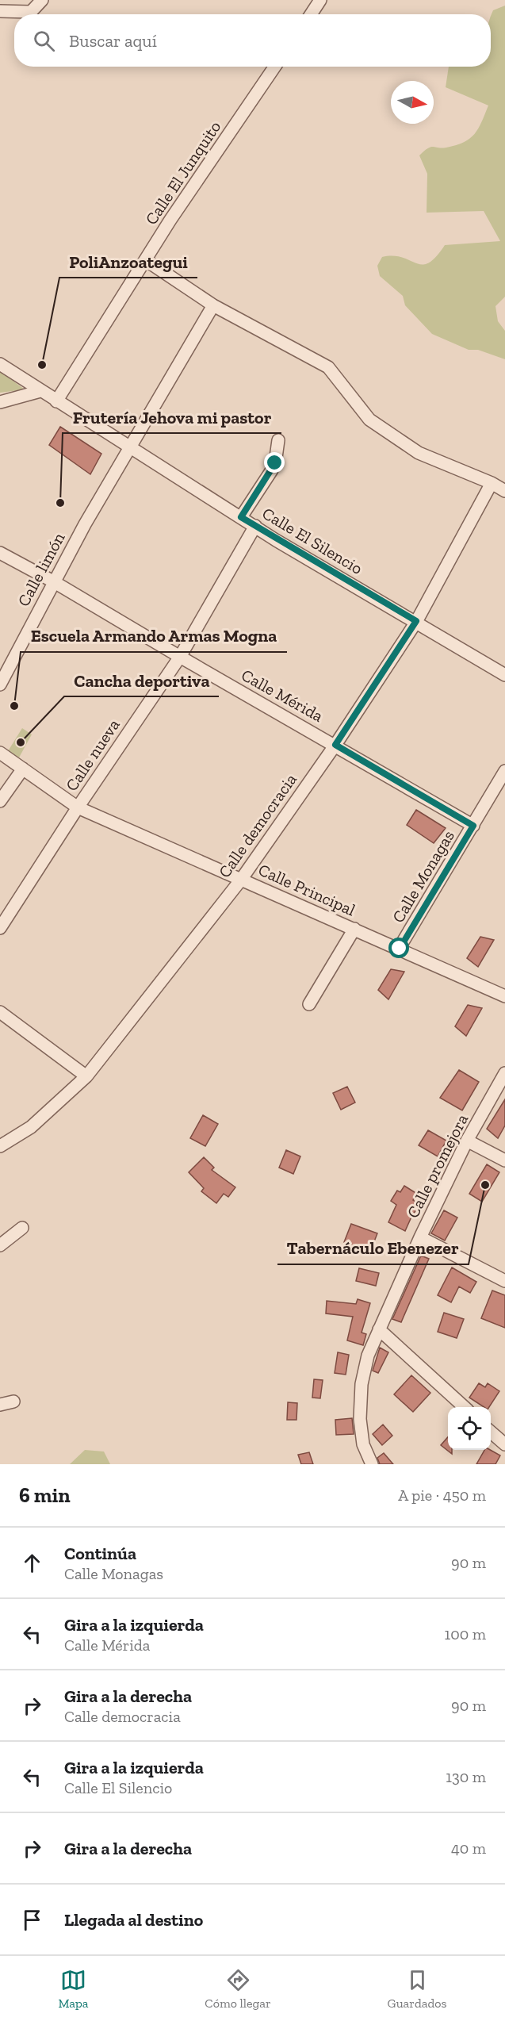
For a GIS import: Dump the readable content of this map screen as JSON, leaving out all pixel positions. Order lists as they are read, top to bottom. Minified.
{"streets":{"street":["Calle El Junquito","Calle El Silencio","Calle limón","Calle Mérida","Calle nueva","Calle democracia","Calle Monagas","Calle Principal","Calle promejora"]},"crossings":[["Calle El Junquito","Calle El Silencio"],["Calle El Silencio","Calle limón"],["Calle El Silencio","Calle nueva"],["Calle El Silencio","Calle democracia"],["Calle limón","Calle Mérida"],["Calle Mérida","Calle nueva"],["Calle Mérida","Calle democracia"],["Calle Mérida","Calle Monagas"],["Calle nueva","Calle Principal"],["Calle democracia","Calle Principal"],["Calle Monagas","Calle Principal"]],"places":["PoliAnzoategui","Frutería Jehova mi pastor","Escuela Armando Armas Mogna","Cancha deportiva","Tabernáculo Ebenezer"],"north":"right","page":{"search":"Buscar aquí","heading":["6 min","A pie · 450 m"],"list":[["Continúa","Calle Monagas","90 m"],["Gira a la izquierda","Calle Mérida","100 m"],["Gira a la derecha","Calle democracia","90 m"],["Gira a la izquierda","Calle El Silencio","130 m"],["Gira a la derecha","40 m"],"Llegada al destino"],"nav":["Mapa","Cómo llegar","Guardados"]}}
